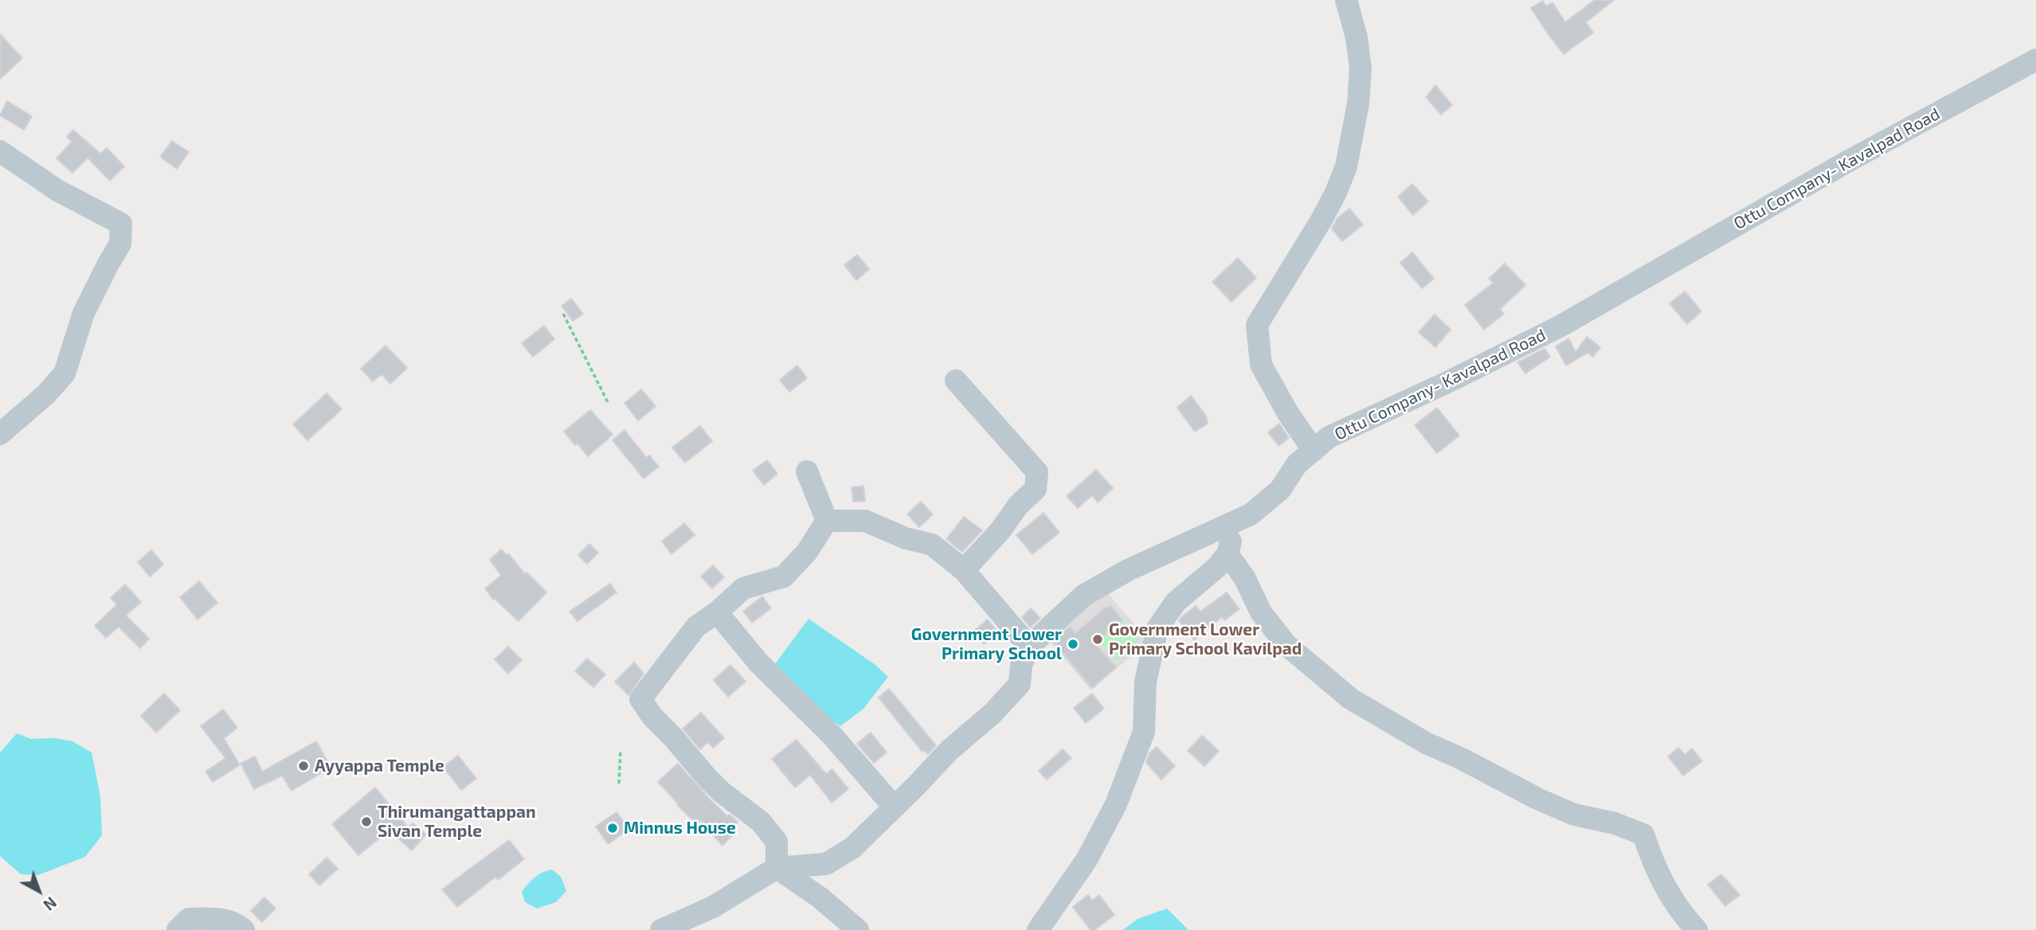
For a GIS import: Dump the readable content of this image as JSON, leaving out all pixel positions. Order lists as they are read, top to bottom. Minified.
{"streets":{"street":["Ottu Company- Kavalpad Road"]},"places":["Government Lower Primary School Kavilpad","Government Lower Primary School","Ayyappa Temple","Thirumangattappan Sivan Temple","Minnus House"],"north":"bottom right"}
